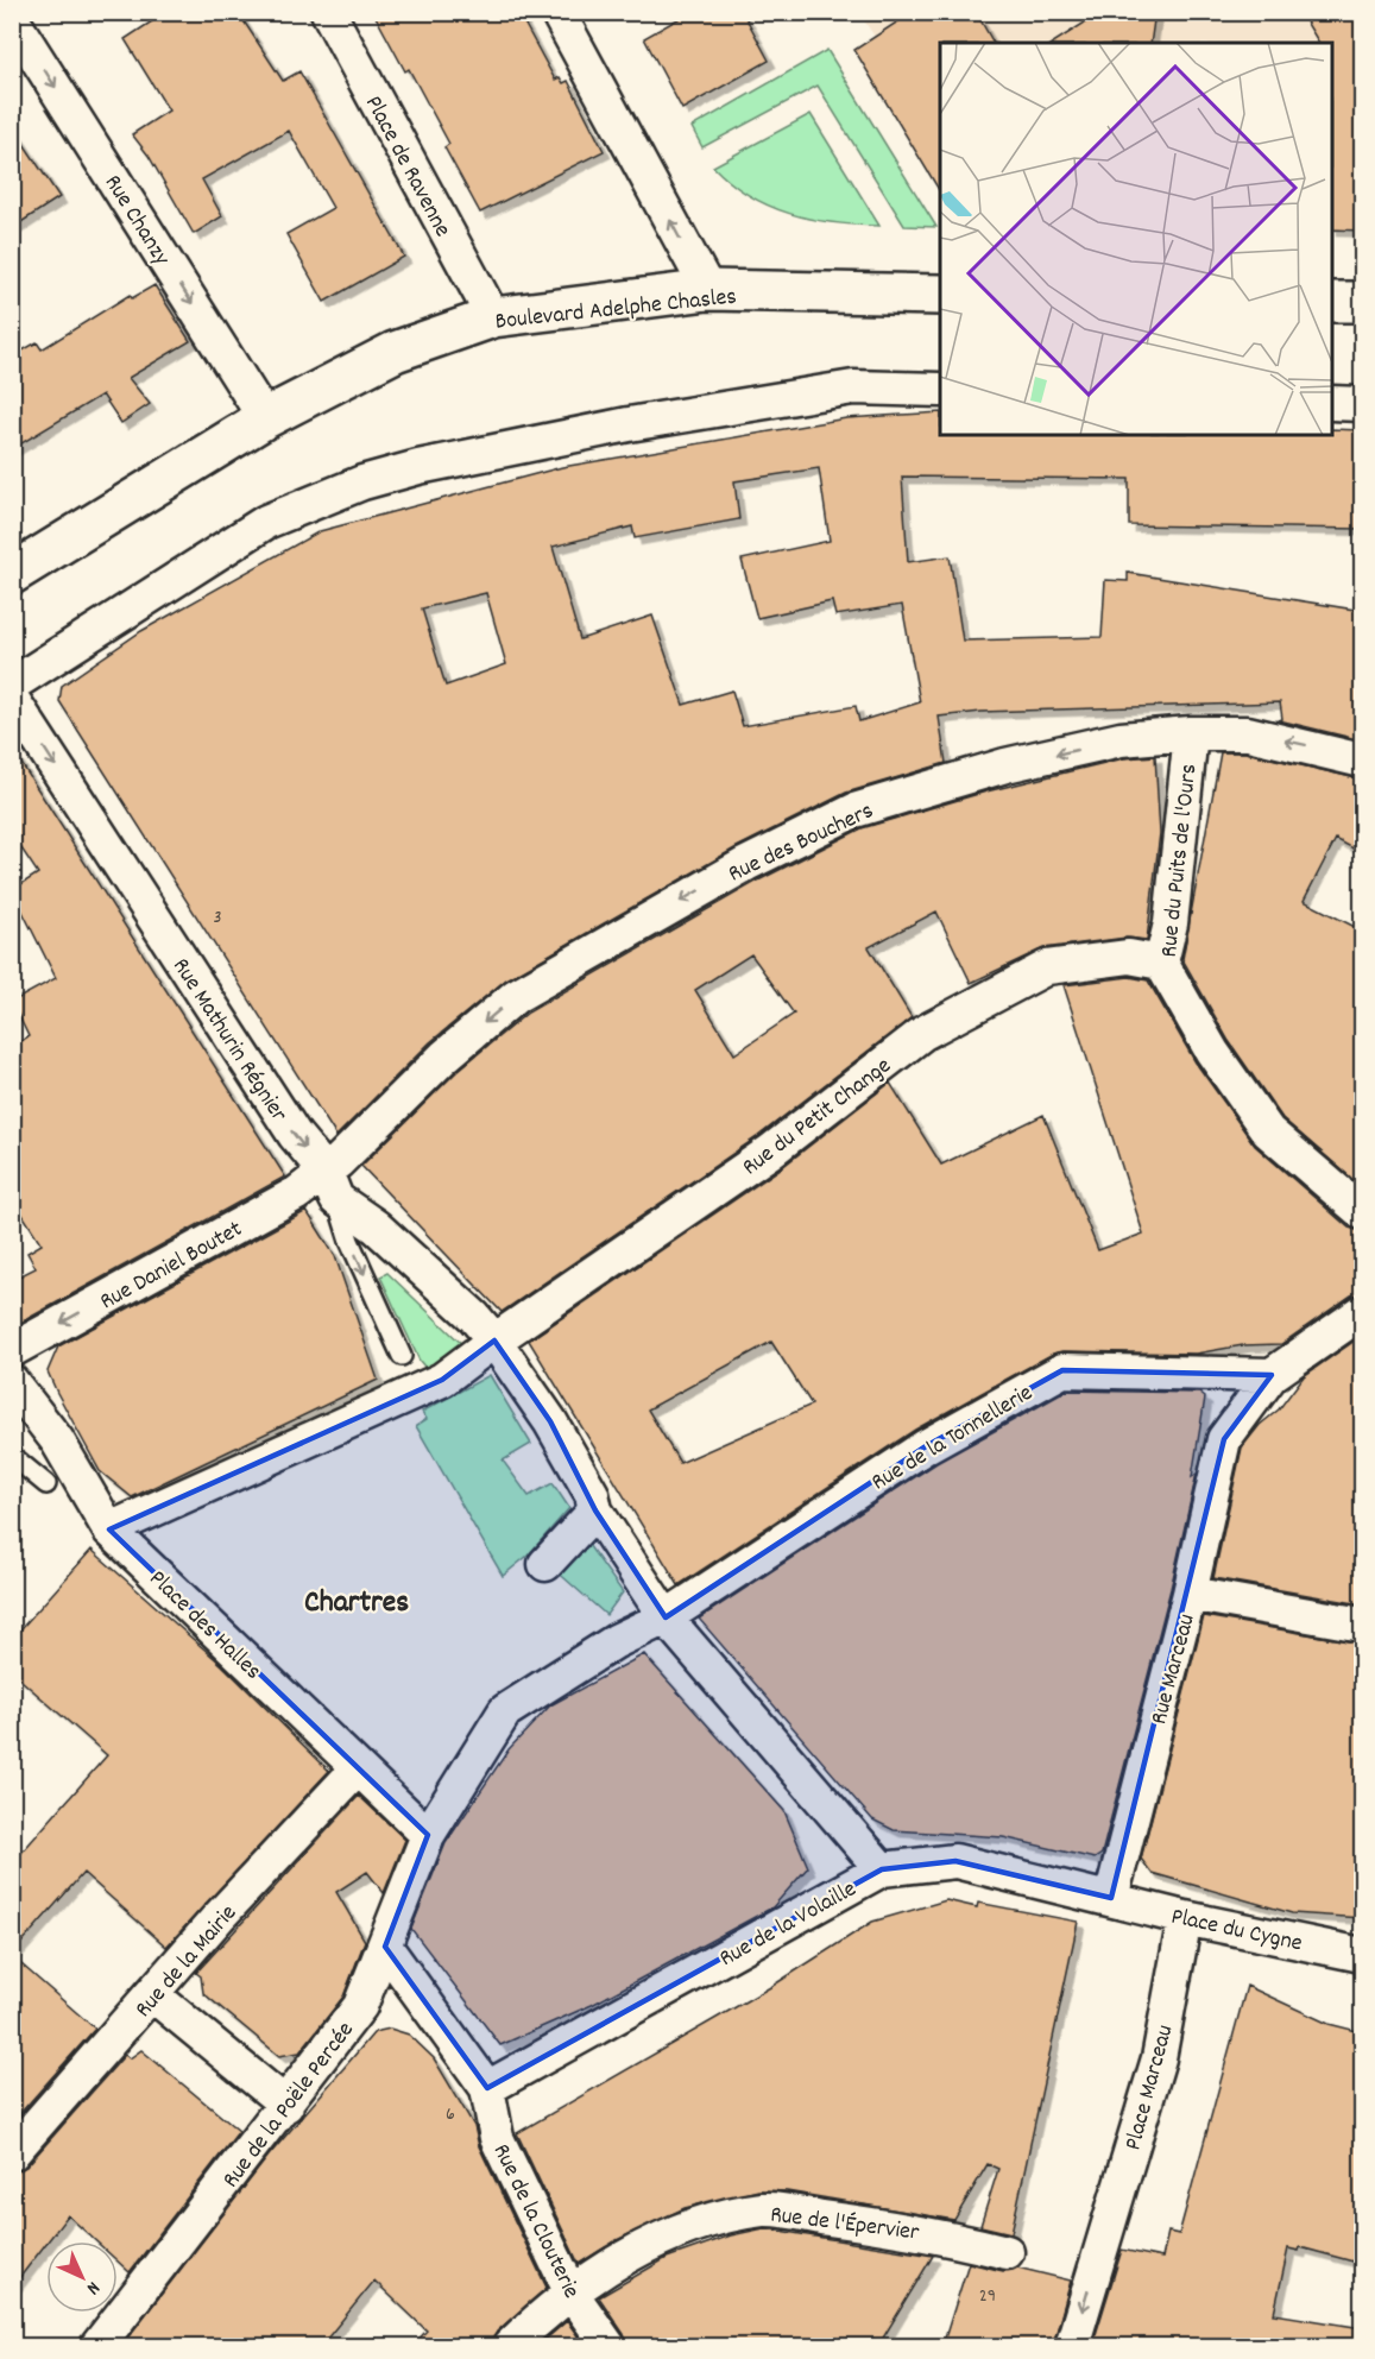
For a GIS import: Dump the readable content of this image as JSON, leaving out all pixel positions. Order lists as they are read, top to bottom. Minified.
{"streets":{"main road":["Boulevard Adelphe Chasles"],"street":["Place de Ravenne","Rue Chanzy","Rue des Bouchers","Rue du Puits de l'Ours","Rue Mathurin Régnier","Rue du Petit Change","Rue Daniel Boutet","Rue de la Tonnellerie","Place des Halles","Rue Marceau","Rue de la Volaille","Place du Cygne","Rue de la Mairie","Place Marceau","Rue de la Poële Percée","Rue de la Clouterie","Rue de l'Épervier"]},"crossings":[["Place de Ravenne","Boulevard Adelphe Chasles"],["Rue Chanzy","Boulevard Adelphe Chasles"],["Rue des Bouchers","Rue du Puits de l'Ours"],["Rue des Bouchers","Rue Mathurin Régnier"],["Rue des Bouchers","Rue Daniel Boutet"],["Rue du Puits de l'Ours","Rue du Petit Change"],["Rue Mathurin Régnier","Rue du Petit Change"],["Rue Mathurin Régnier","Rue Daniel Boutet"],["Rue de la Tonnellerie","Rue Marceau"],["Place des Halles","Rue de la Mairie"],["Place des Halles","Rue de la Poële Percée"],["Rue Marceau","Rue de la Volaille"],["Rue Marceau","Place du Cygne"],["Rue de la Volaille","Place du Cygne"],["Rue de la Volaille","Rue de la Clouterie"],["Place du Cygne","Place Marceau"],["Rue de la Poële Percée","Rue de la Clouterie"],["Rue de la Clouterie","Rue de l'Épervier"]],"one_way":["Rue Chanzy","Rue des Bouchers","Rue Mathurin Régnier","Place Marceau"],"districts":["Chartres"],"house_numbers":["3","6","29"],"north":"bottom right"}
